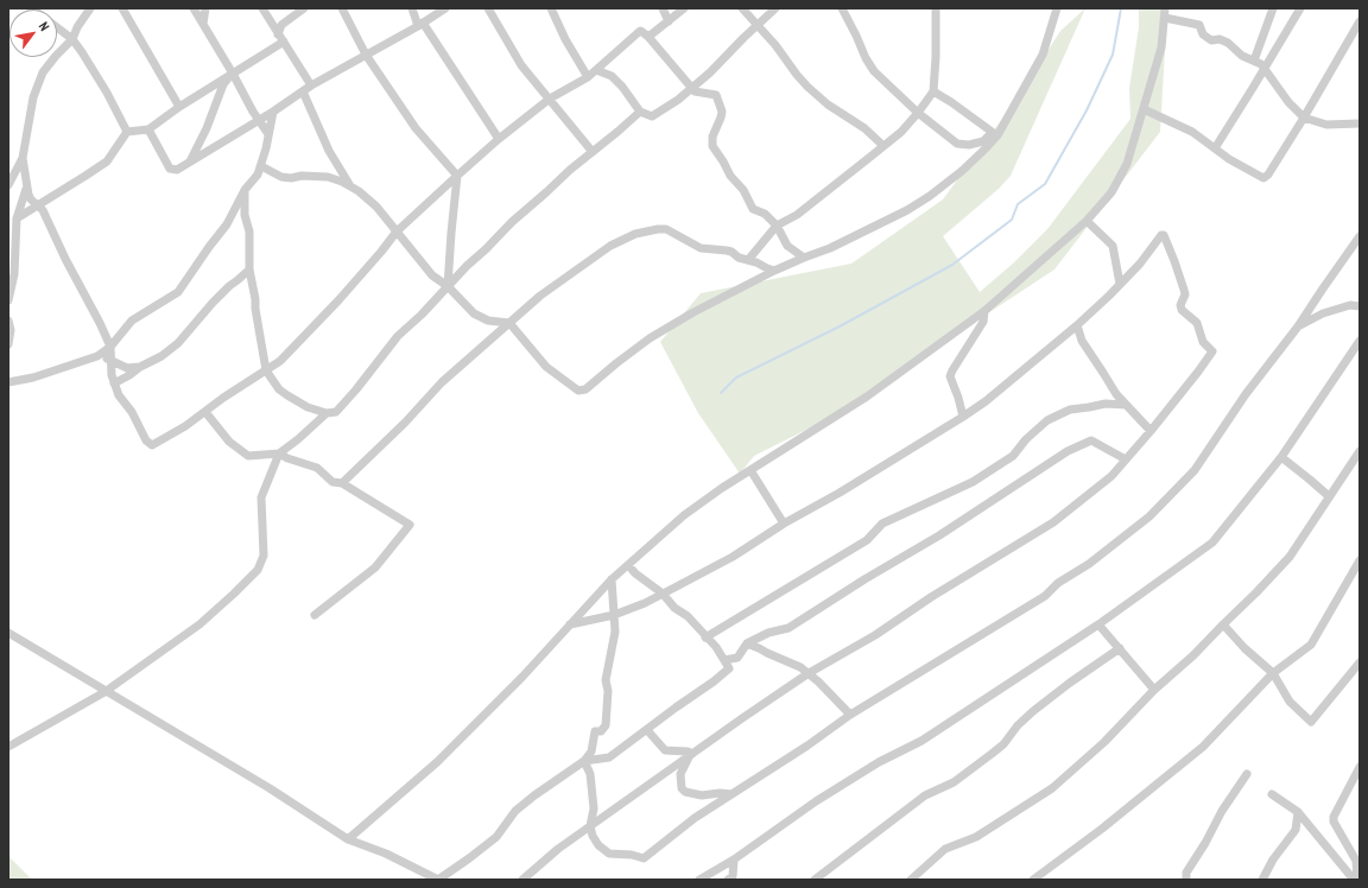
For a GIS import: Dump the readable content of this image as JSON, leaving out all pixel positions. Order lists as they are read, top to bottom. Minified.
{"north":"top right"}
